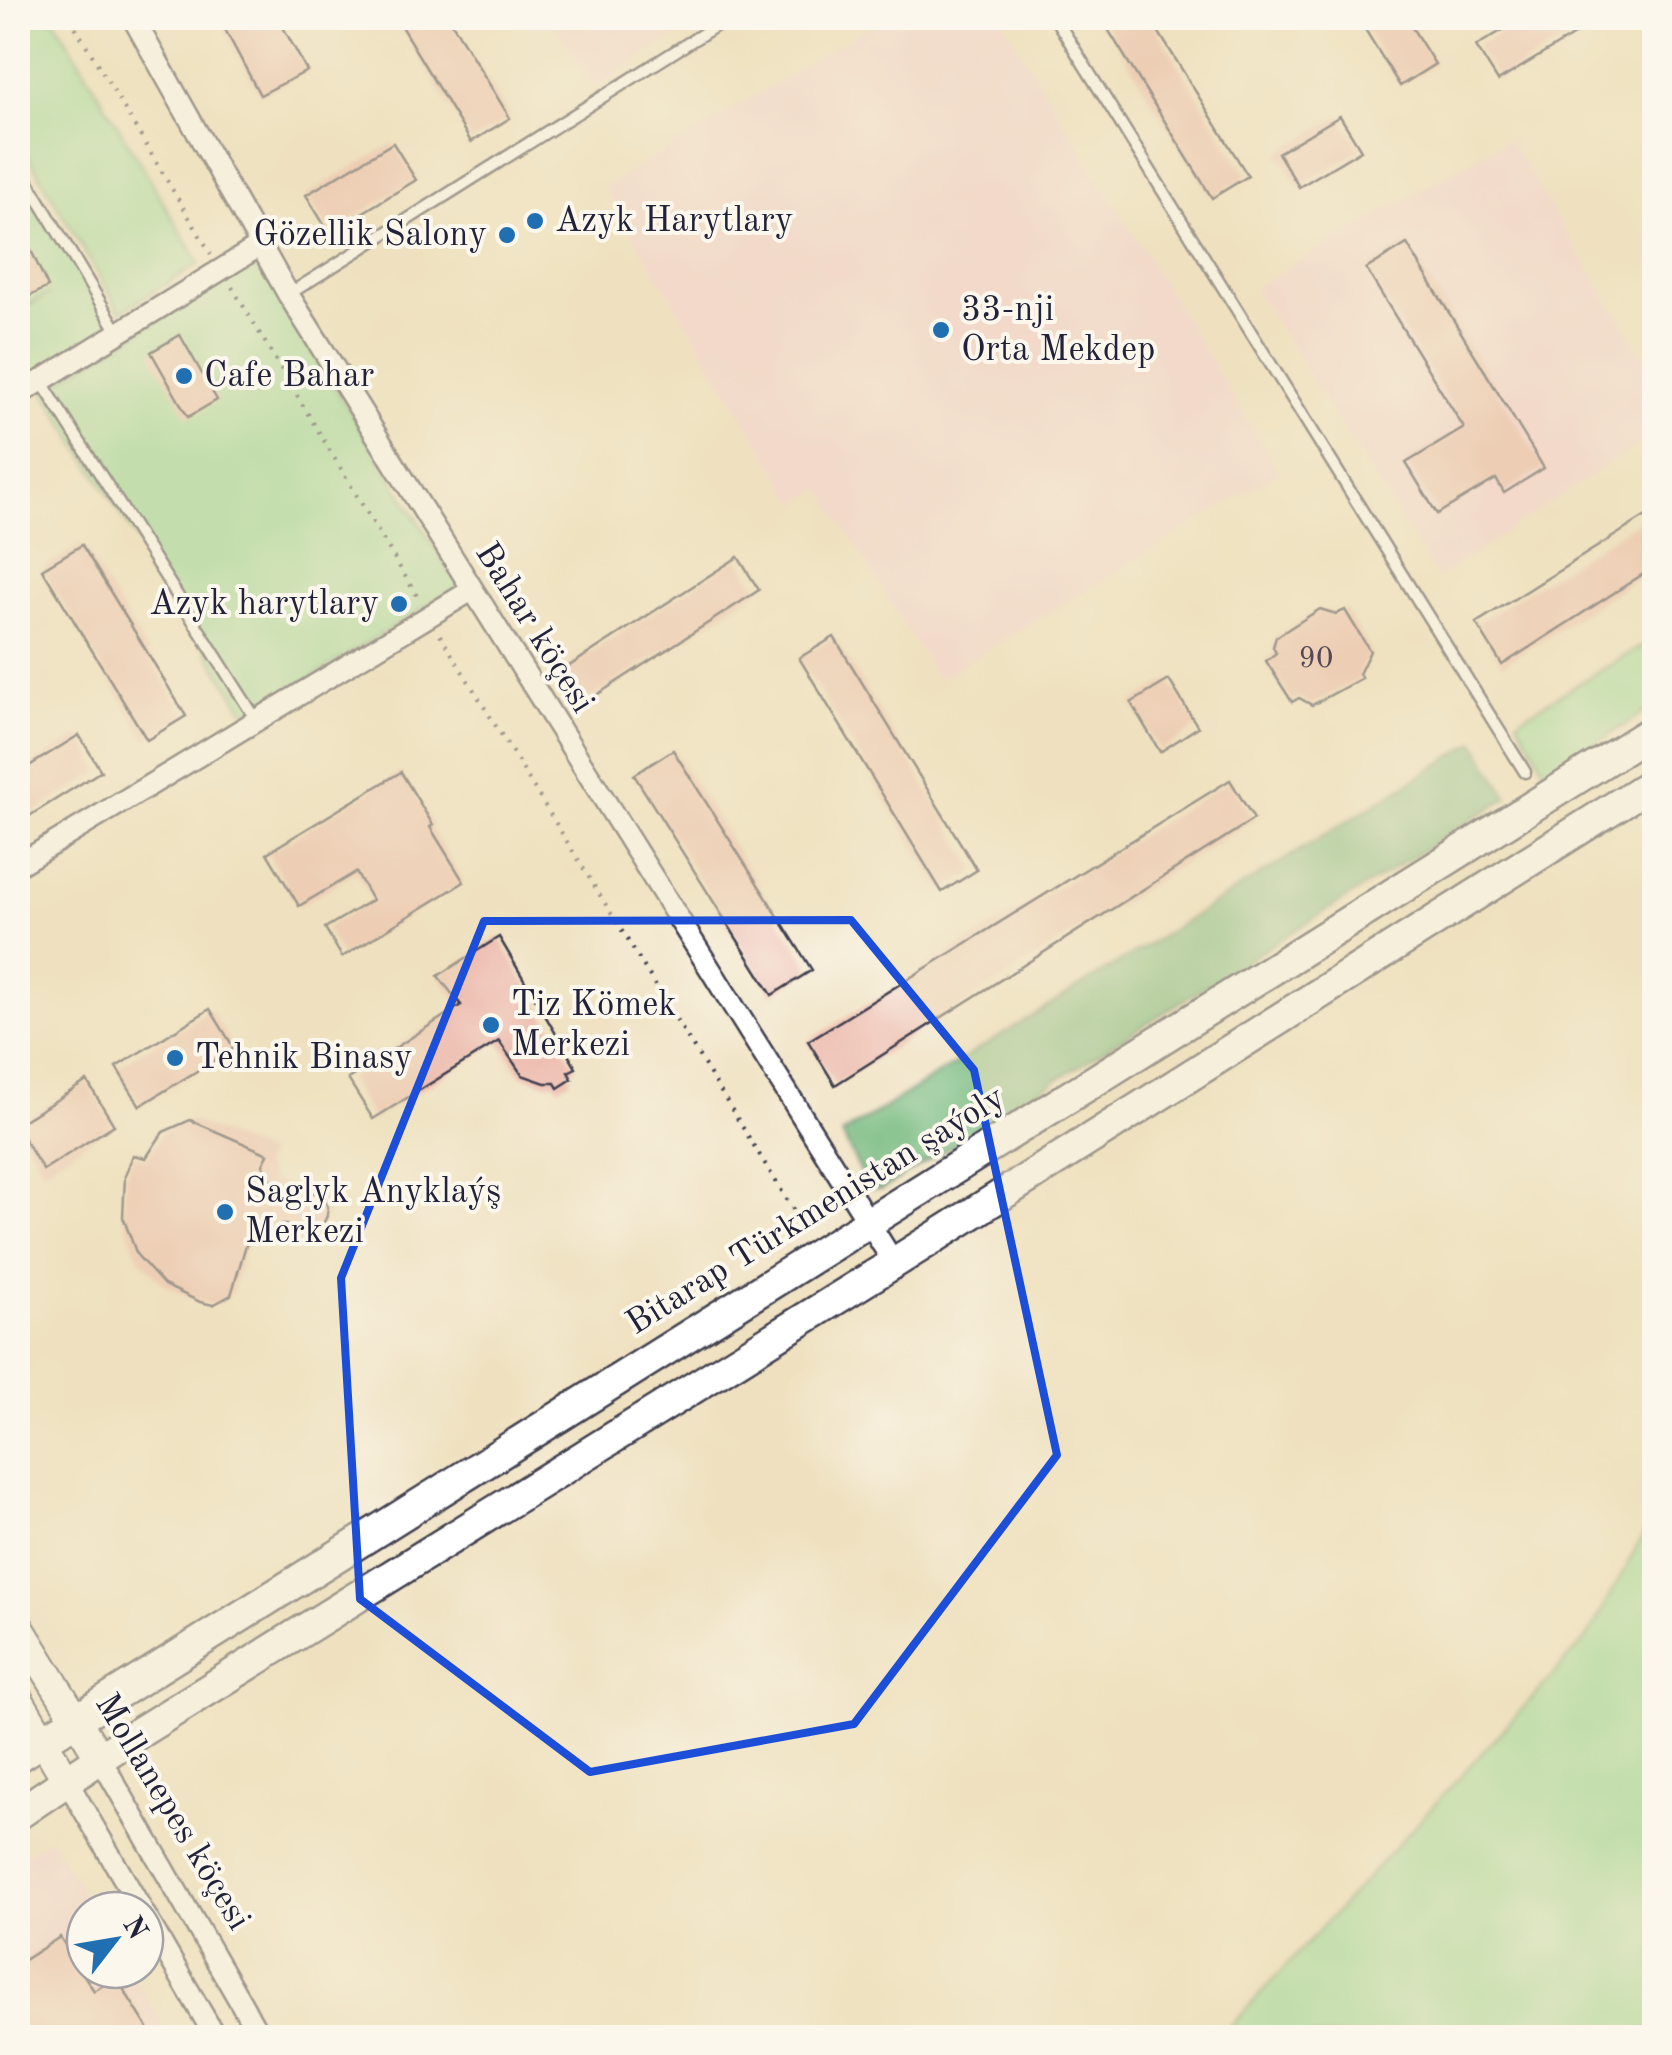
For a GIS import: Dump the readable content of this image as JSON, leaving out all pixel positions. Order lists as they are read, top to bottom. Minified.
{"streets":{"main road":["Bitarap Türkmenistan şaýoly"],"street":["Bahar köçesi","Mollanepes köçesi"]},"crossings":[["Bahar köçesi","Bitarap Türkmenistan şaýoly"],["Bitarap Türkmenistan şaýoly","Mollanepes köçesi"]],"places":["Azyk Harytlary","Gözellik Salony","33-nji Orta Mekdep","Cafe Bahar","Azyk harytlary","Tiz Kömek Merkezi","Tehnik Binasy","Saglyk Anyklaýş Merkezi"],"house_numbers":["90"],"north":"top right"}
